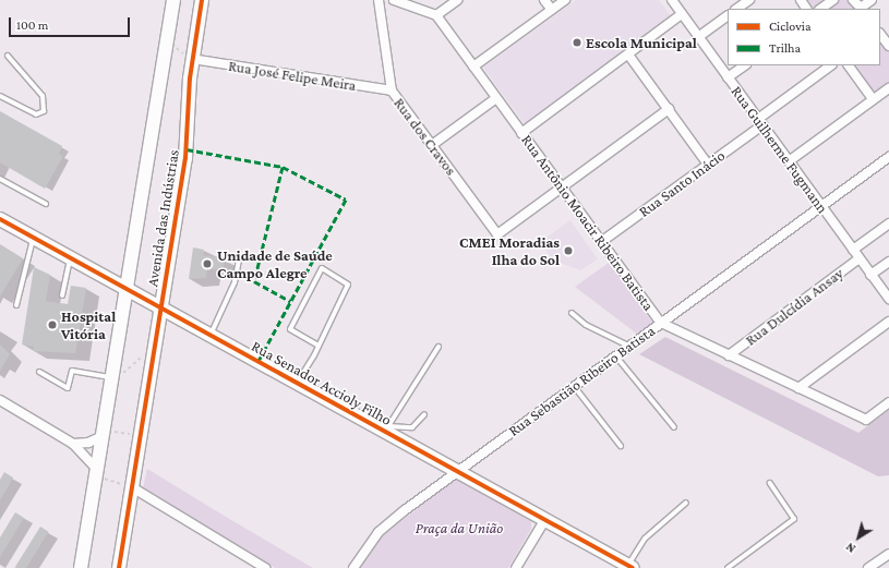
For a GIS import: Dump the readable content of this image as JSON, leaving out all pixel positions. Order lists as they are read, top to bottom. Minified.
{"streets":{"main road":["Avenida das Indústrias","Rua Senador Accioly Filho"],"street":["Rua José Felipe Meira","Rua dos Cravos","Rua Guilherme Fugmann","Rua Santo Inácio","Rua Antônio Moacir Ribeiro Batista","Rua Dulcídia Ansay","Rua Sebastião Ribeiro Batista"]},"crossings":[["Rua José Felipe Meira","Rua dos Cravos"],["Rua José Felipe Meira","Avenida das Indústrias"],["Rua dos Cravos","Rua Antônio Moacir Ribeiro Batista"],["Rua Guilherme Fugmann","Rua Santo Inácio"],["Rua Guilherme Fugmann","Rua Dulcídia Ansay"],["Rua Guilherme Fugmann","Rua Sebastião Ribeiro Batista"],["Rua Santo Inácio","Rua Antônio Moacir Ribeiro Batista"],["Avenida das Indústrias","Rua Senador Accioly Filho"],["Rua Antônio Moacir Ribeiro Batista","Rua Dulcídia Ansay"],["Rua Antônio Moacir Ribeiro Batista","Rua Sebastião Ribeiro Batista"],["Rua Sebastião Ribeiro Batista","Rua Senador Accioly Filho"]],"parks":["Praça da União"],"places":["Escola Municipal","CMEI Moradias Ilha do Sol","Unidade de Saúde Campo Alegre","Hospital Vitória"],"legend":["Ciclovia","Trilha"],"scale_bar":"100 m","north":"bottom left"}
